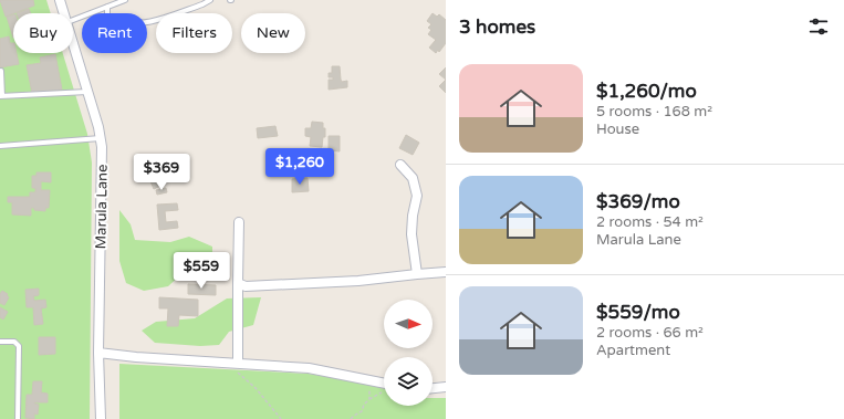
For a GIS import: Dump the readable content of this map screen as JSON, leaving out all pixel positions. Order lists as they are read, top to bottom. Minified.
{"streets":{"street":["Marula Lane"]},"north":"right","page":{"heading":"3 homes","chip":["Buy","Rent","Filters","New"],"list":[{"name":"$1,260/mo","note":"5 rooms · 168 m² · House"},{"name":"$369/mo","note":"2 rooms · 54 m² · Marula Lane"},{"name":"$559/mo","note":"2 rooms · 66 m² · Apartment"}],"price":["$1,260","$369","$559"]}}
